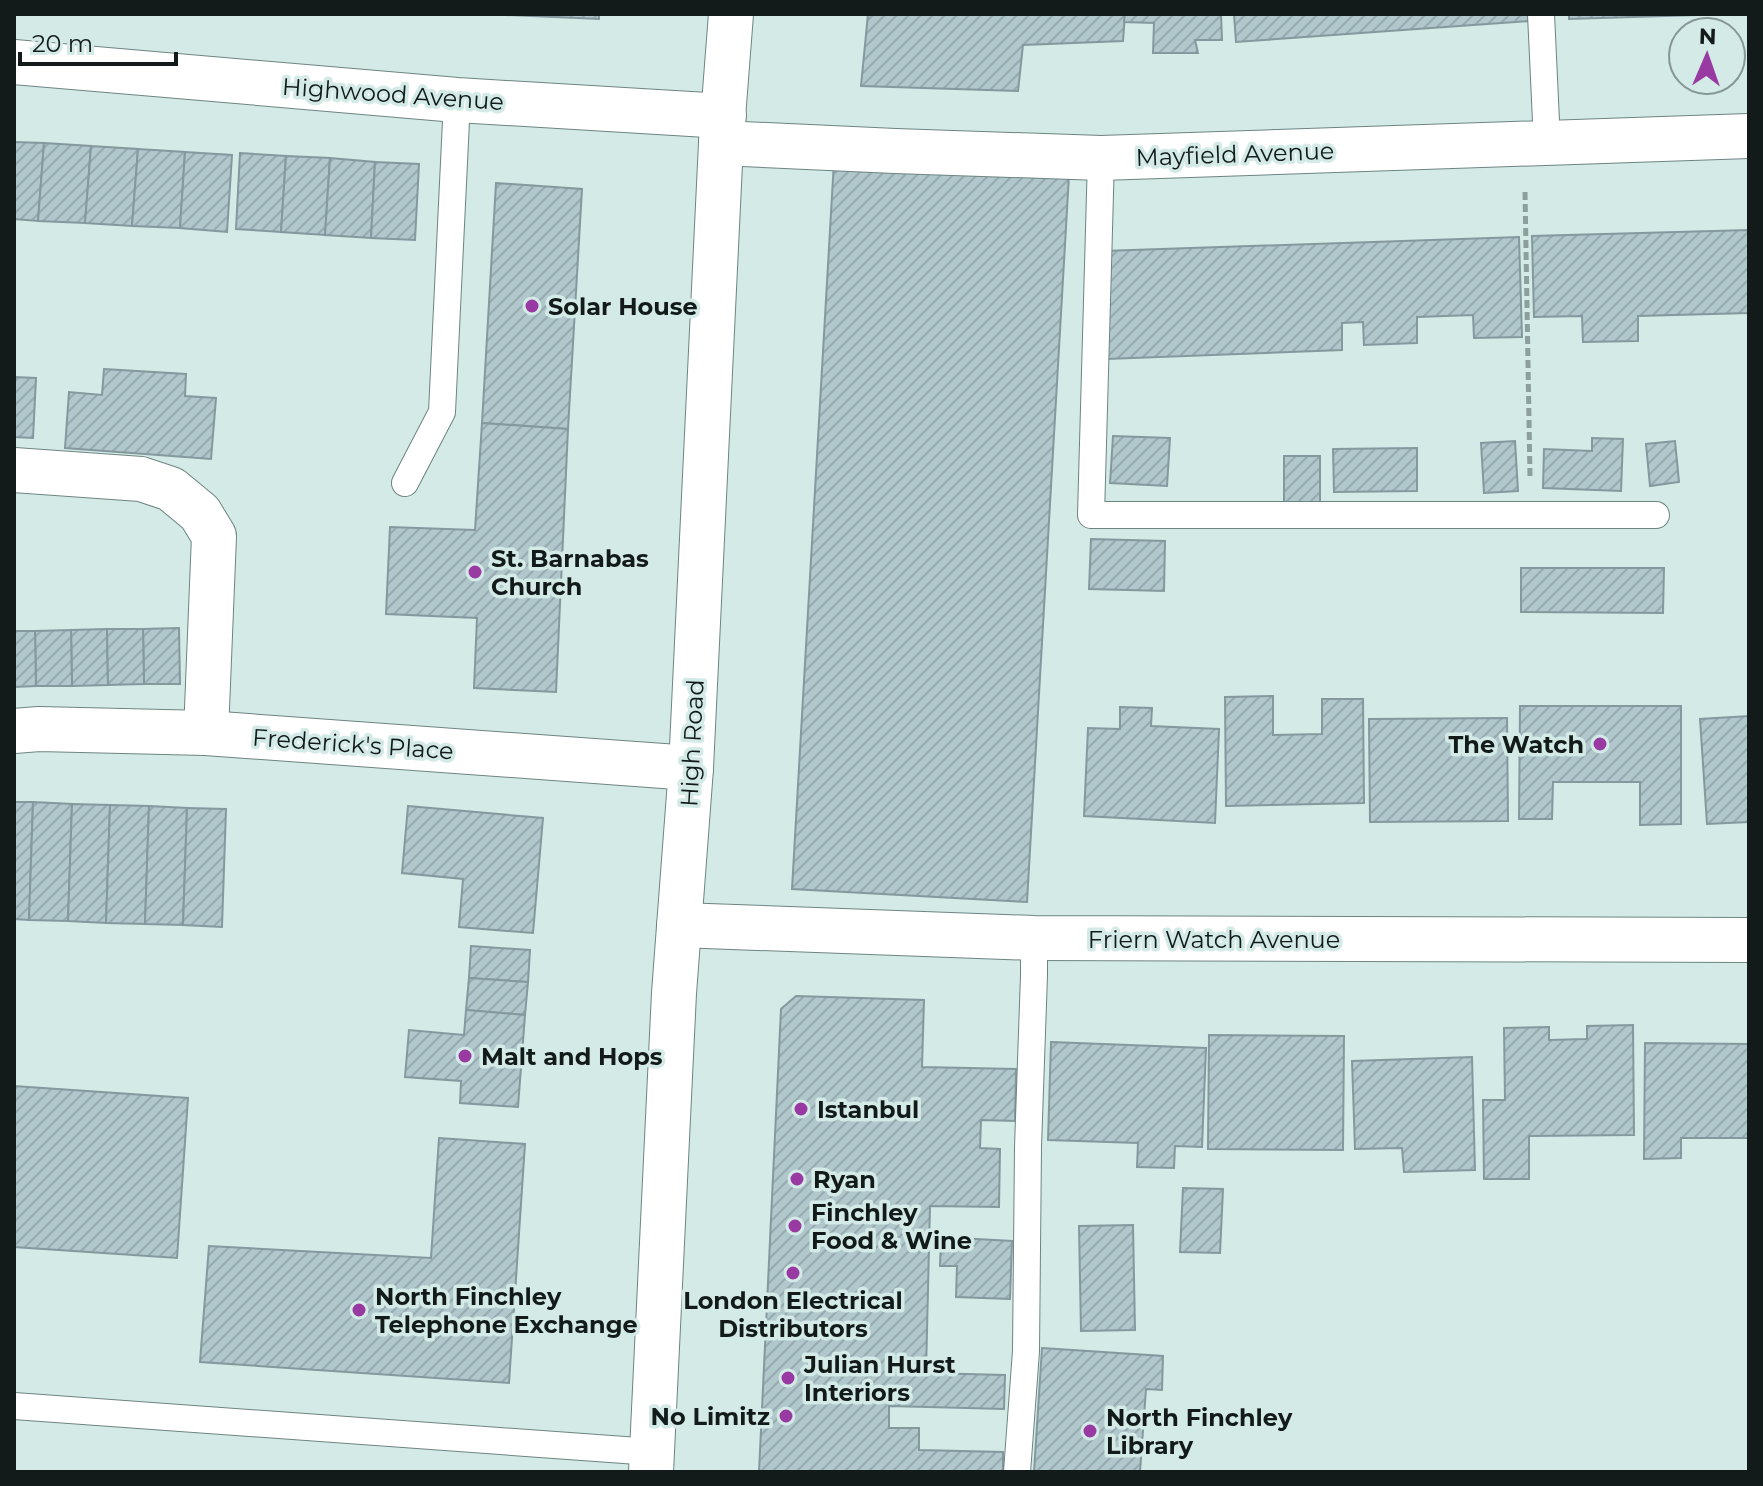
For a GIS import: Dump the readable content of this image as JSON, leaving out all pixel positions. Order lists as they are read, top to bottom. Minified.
{"streets":{"street":["Highwood Avenue","Mayfield Avenue","High Road","Frederick's Place","Friern Watch Avenue"]},"crossings":[["Highwood Avenue","Mayfield Avenue"],["Highwood Avenue","High Road"],["Mayfield Avenue","High Road"],["High Road","Frederick's Place"],["High Road","Friern Watch Avenue"]],"places":["Solar House","St. Barnabas Church","The Watch","Malt and Hops","Istanbul","Ryan","Finchley Food & Wine","London Electrical Distributors","North Finchley Telephone Exchange","Julian Hurst Interiors","No Limitz","North Finchley Library"],"scale_bar":"20 m","north":"top"}
